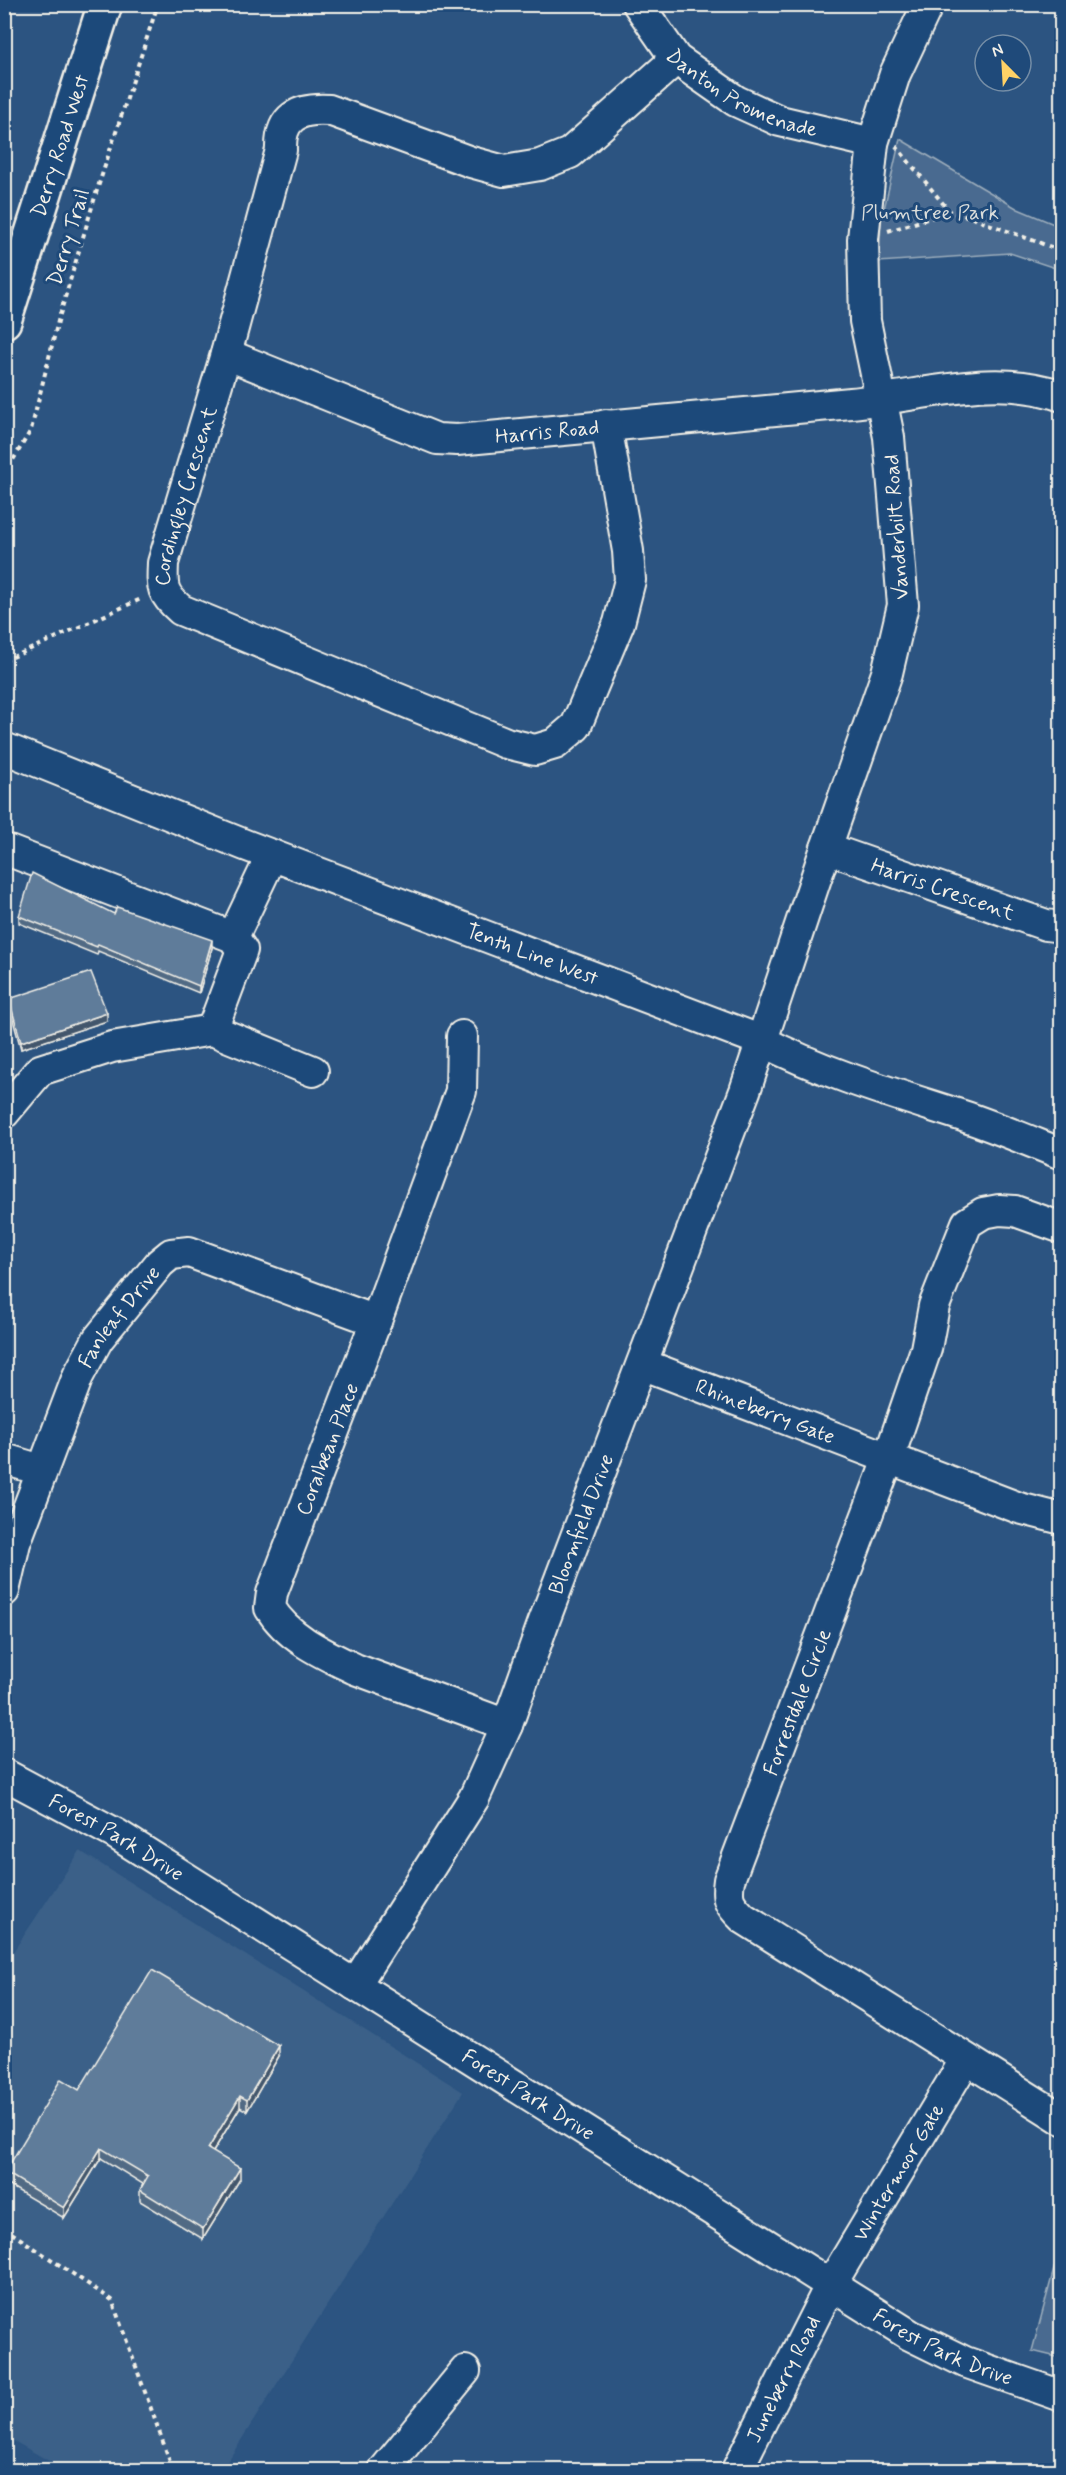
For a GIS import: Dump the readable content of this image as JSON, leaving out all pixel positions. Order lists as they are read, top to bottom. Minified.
{"streets":{"main road":["Derry Road West"],"street":["Danton Promenade","Harris Road","Cordingley Crescent","Vanderbilt Road","Harris Crescent","Tenth Line West","Fanleaf Drive","Rhineberry Gate","Coralbean Place","Bloomfield Drive","Forrestdale Circle","Forest Park Drive","Wintermoor Gate","Juneberry Road"],"path":["Derry Trail"]},"crossings":[["Danton Promenade","Cordingley Crescent"],["Danton Promenade","Vanderbilt Road"],["Harris Road","Cordingley Crescent"],["Harris Road","Vanderbilt Road"],["Vanderbilt Road","Harris Crescent"],["Vanderbilt Road","Tenth Line West"],["Vanderbilt Road","Bloomfield Drive"],["Tenth Line West","Bloomfield Drive"],["Fanleaf Drive","Coralbean Place"],["Rhineberry Gate","Bloomfield Drive"],["Rhineberry Gate","Forrestdale Circle"],["Coralbean Place","Bloomfield Drive"],["Bloomfield Drive","Forest Park Drive"],["Forrestdale Circle","Wintermoor Gate"],["Forest Park Drive","Wintermoor Gate"],["Forest Park Drive","Juneberry Road"],["Wintermoor Gate","Juneberry Road"]],"parks":["Plumtree Park"],"north":"top left"}
